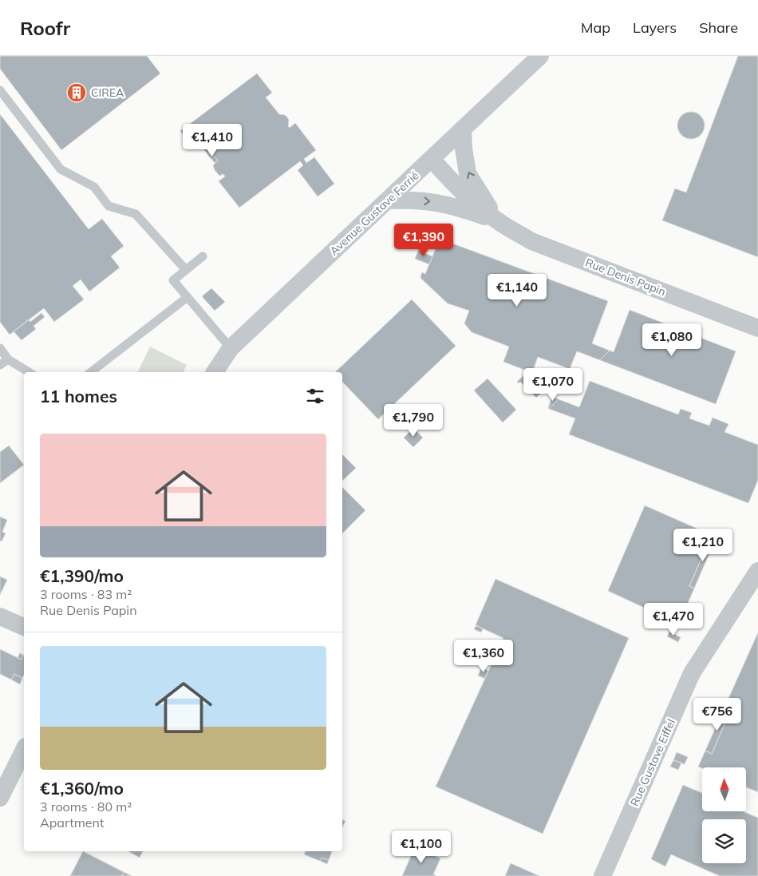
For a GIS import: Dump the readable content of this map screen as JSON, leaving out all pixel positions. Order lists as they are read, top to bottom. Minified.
{"streets":{"street":["Avenue Gustave Ferrié","Rue Denis Papin","Rue Gustave Eiffel"]},"crossings":[["Avenue Gustave Ferrié","Rue Denis Papin"]],"places":{"building":["CIREA"]},"north":"top","page":{"header":"Roofr","nav":["Map","Layers","Share"],"price":["€1,410","€1,390","€1,140","€1,080","€1,070","€1,790","€1,210","€1,470","€1,360","€756","€1,100"],"heading":"11 homes","list":[{"name":"€1,390/mo","note":"3 rooms · 83 m² · Rue Denis Papin"},{"name":"€1,360/mo","note":"3 rooms · 80 m² · Apartment"}]}}
